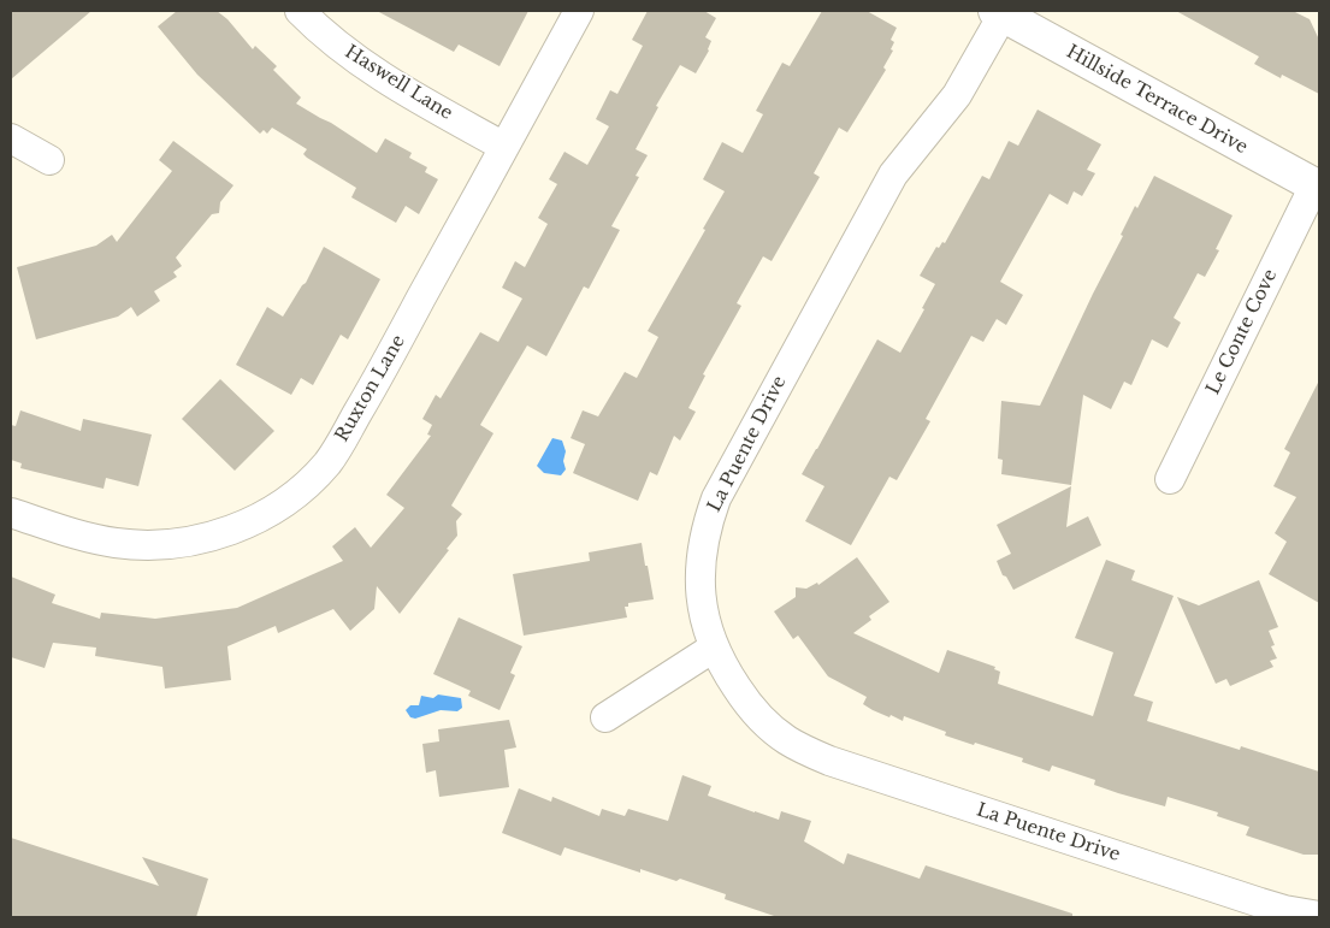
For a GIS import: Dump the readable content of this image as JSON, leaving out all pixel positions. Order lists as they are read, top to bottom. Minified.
{"streets":{"street":["Haswell Lane","Hillside Terrace Drive","Le Conte Cove","Ruxton Lane","La Puente Drive"]},"crossings":[["Haswell Lane","Ruxton Lane"],["Hillside Terrace Drive","Le Conte Cove"],["Hillside Terrace Drive","La Puente Drive"]]}
